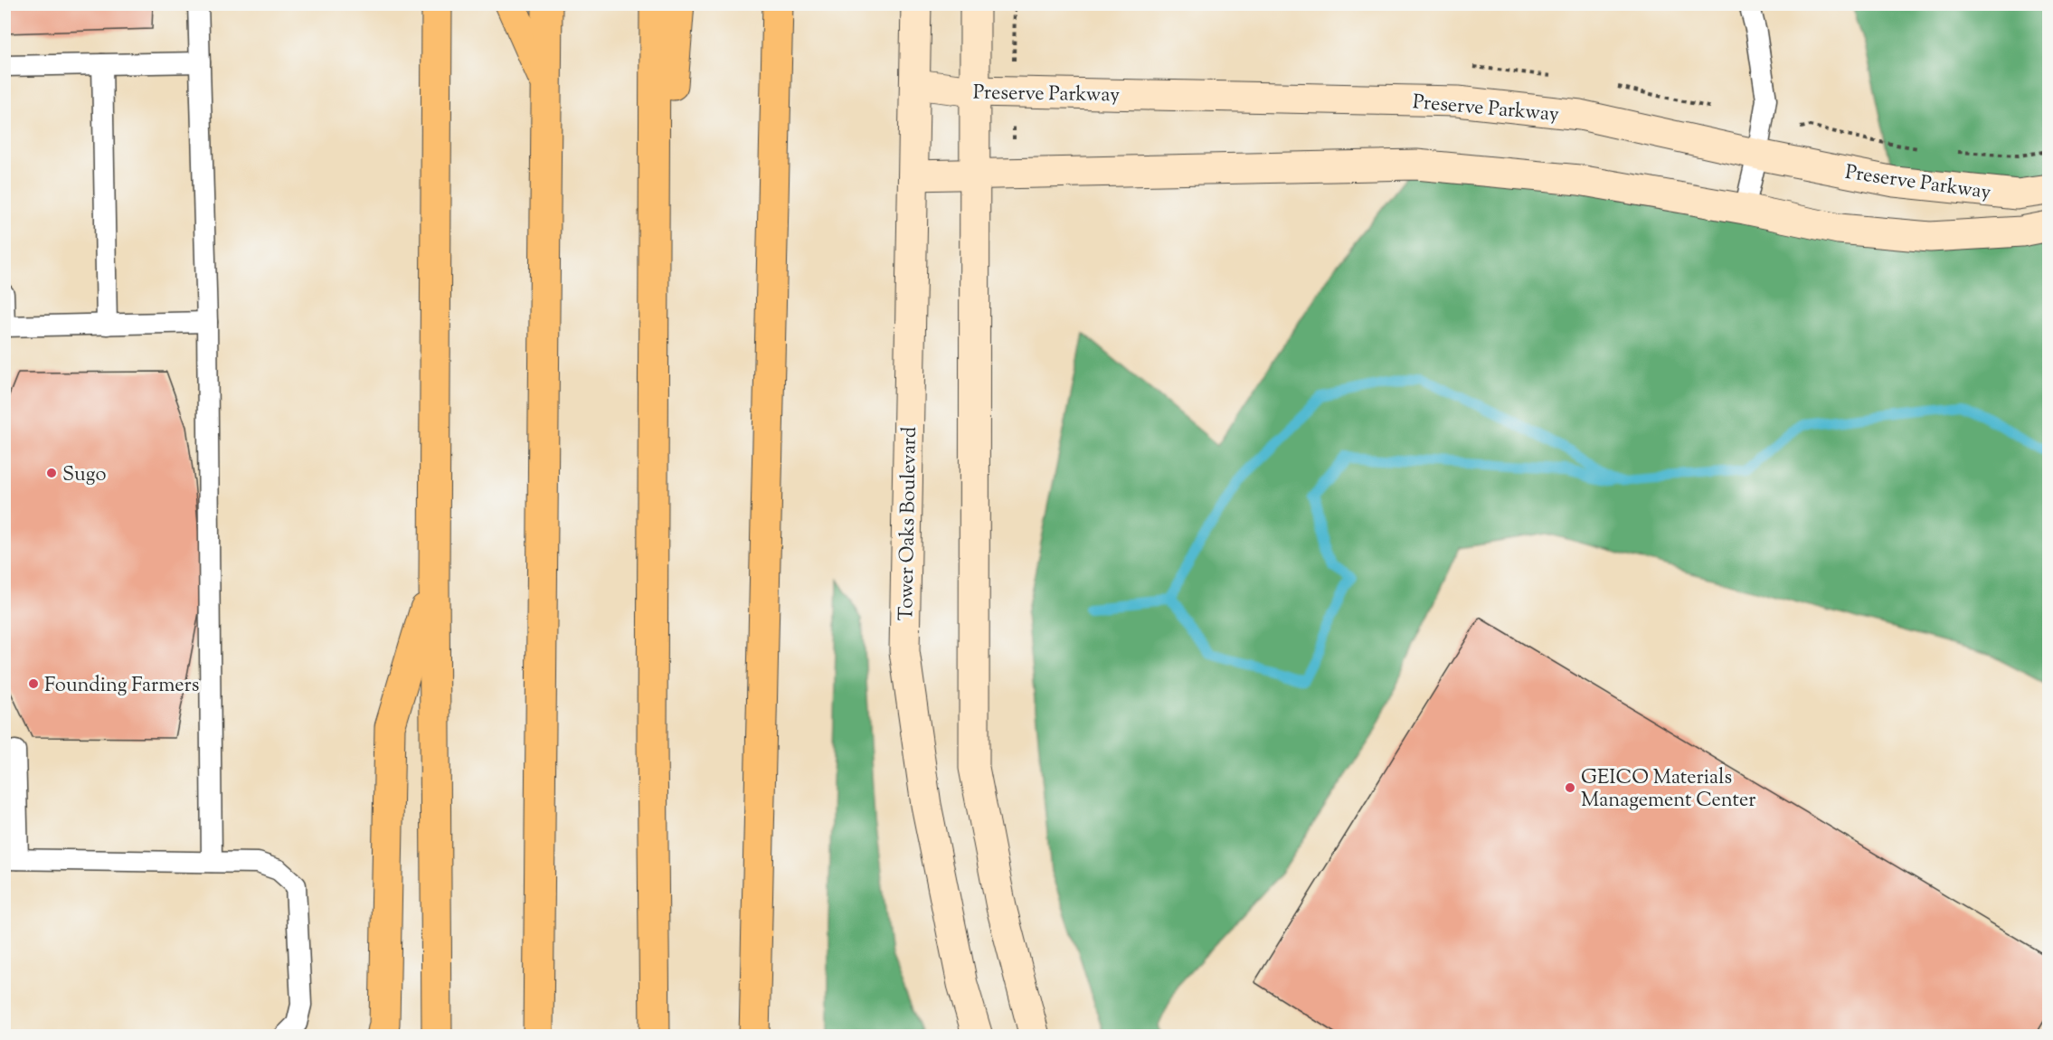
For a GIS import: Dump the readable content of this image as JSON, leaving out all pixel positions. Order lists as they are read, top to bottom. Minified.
{"streets":{"street":["Preserve Parkway","Tower Oaks Boulevard"]},"crossings":[["Preserve Parkway","Tower Oaks Boulevard"]],"places":["Sugo","Founding Farmers","GEICO Materials Management Center"]}
